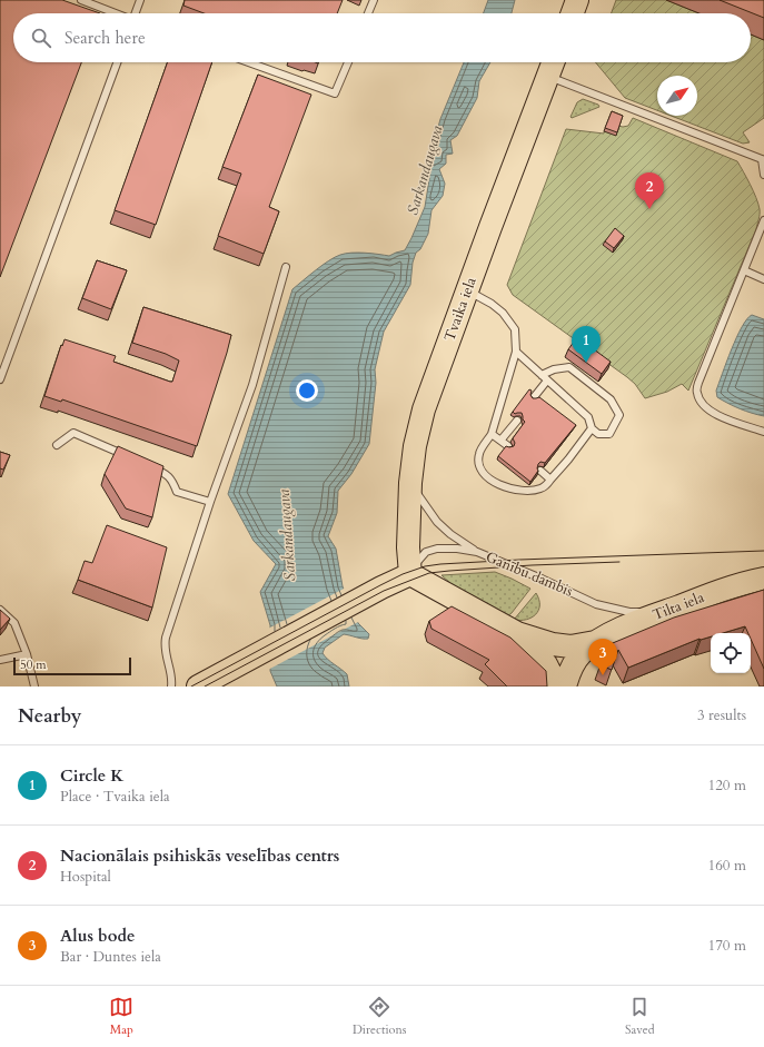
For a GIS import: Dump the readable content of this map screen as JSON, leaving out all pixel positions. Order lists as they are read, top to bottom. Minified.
{"streets":{"main road":["Tvaika iela","Tilta iela"],"lane":["Ganību dambis"]},"crossings":[["Tvaika iela","Ganību dambis"],["Ganību dambis","Tilta iela"]],"water":["Sarkandaugava"],"scale_bar":"50 m","north":"top right","page":{"search":"Search here","pins":["2","1","3"],"scale":"50 m","heading":["Nearby","3 results"],"list":[{"mark":"1","name":"Circle K","note":"Place · Tvaika iela","value":"120 m"},{"mark":"2","name":"Nacionālais psihiskās veselības centrs","note":"Hospital","value":"160 m"},{"mark":"3","name":"Alus bode","note":"Bar · Duntes iela","value":"170 m"}],"nav":["Map","Directions","Saved"]}}
